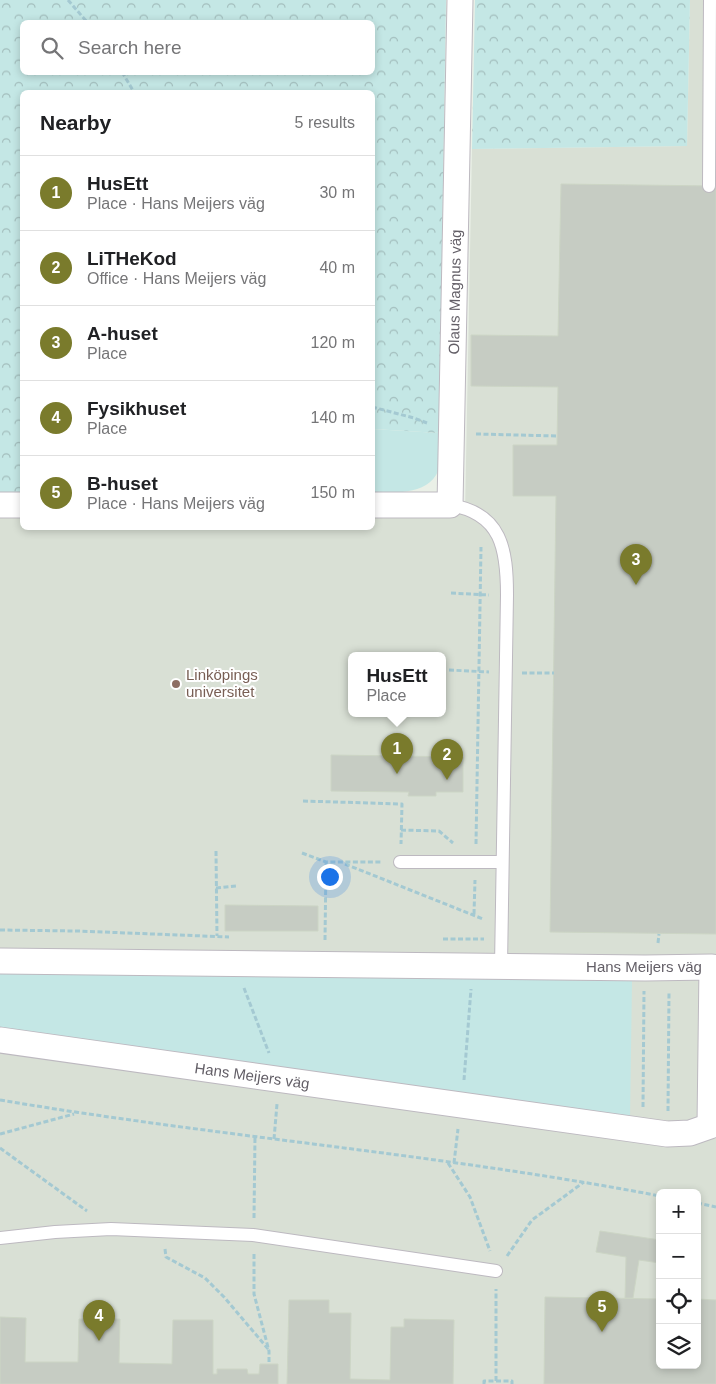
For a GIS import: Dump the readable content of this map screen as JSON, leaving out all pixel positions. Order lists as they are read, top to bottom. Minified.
{"streets":{"street":["Olaus Magnus väg","Hans Meijers väg"]},"places":["Linköpings universitet"],"page":{"search":"Search here","heading":["Nearby","5 results"],"list":[{"mark":"1","name":"HusEtt","note":"Place · Hans Meijers väg","value":"30 m"},{"mark":"2","name":"LiTHeKod","note":"Office · Hans Meijers väg","value":"40 m"},{"mark":"3","name":"A-huset","note":"Place","value":"120 m"},{"mark":"4","name":"Fysikhuset","note":"Place","value":"140 m"},{"mark":"5","name":"B-huset","note":"Place · Hans Meijers väg","value":"150 m"}],"pins":["3","1","2","5","4"],"popup":["HusEtt","Place"],"map_buttons":["+","−"]}}
